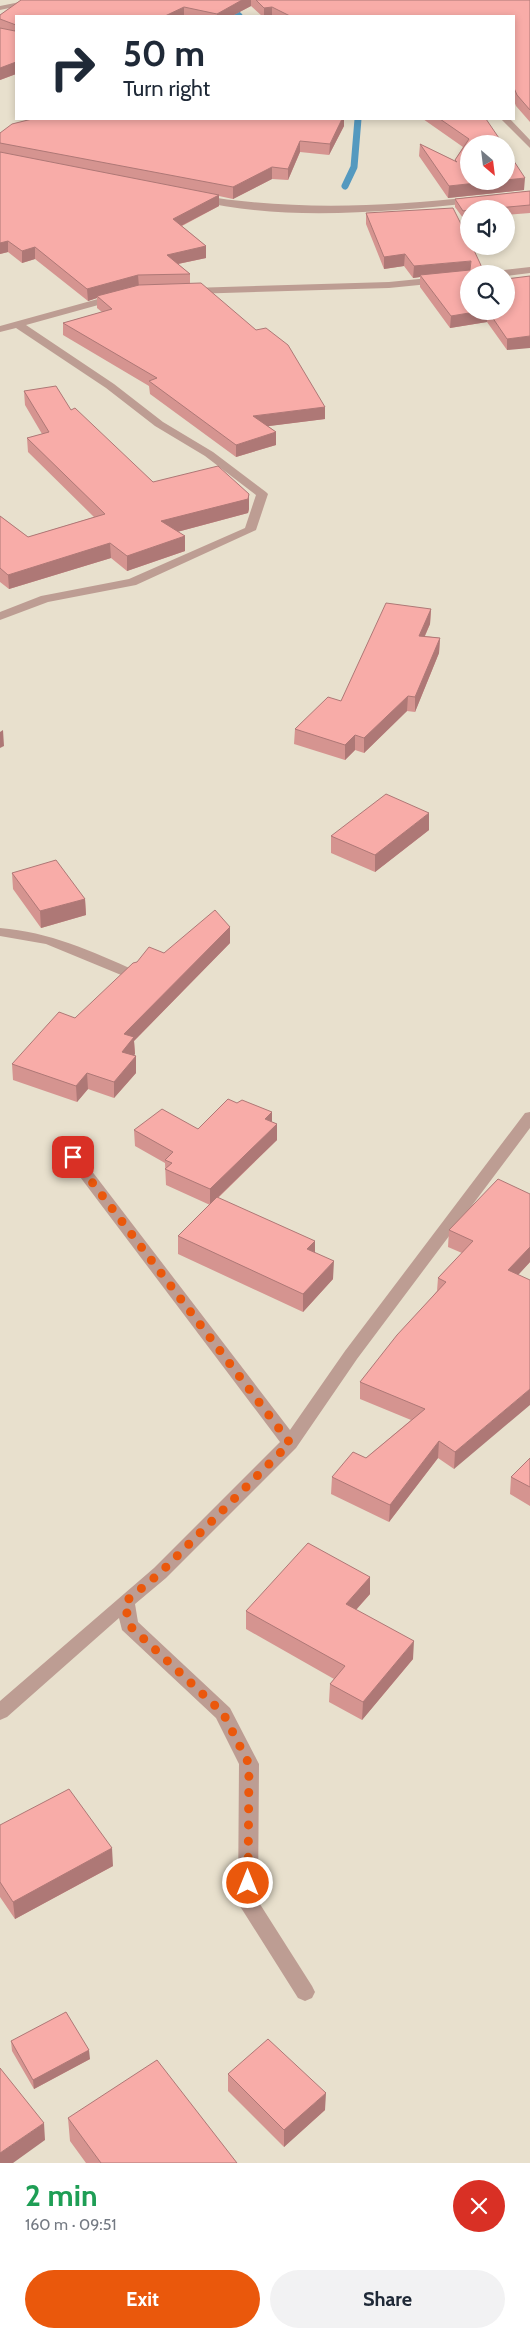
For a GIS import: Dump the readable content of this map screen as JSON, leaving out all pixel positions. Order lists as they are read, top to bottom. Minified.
{"north":"bottom right","page":{"turn":["50 m","Turn right"],"heading":["2 min","160 m · 09:51"],"buttons":["Exit","Share"]}}
